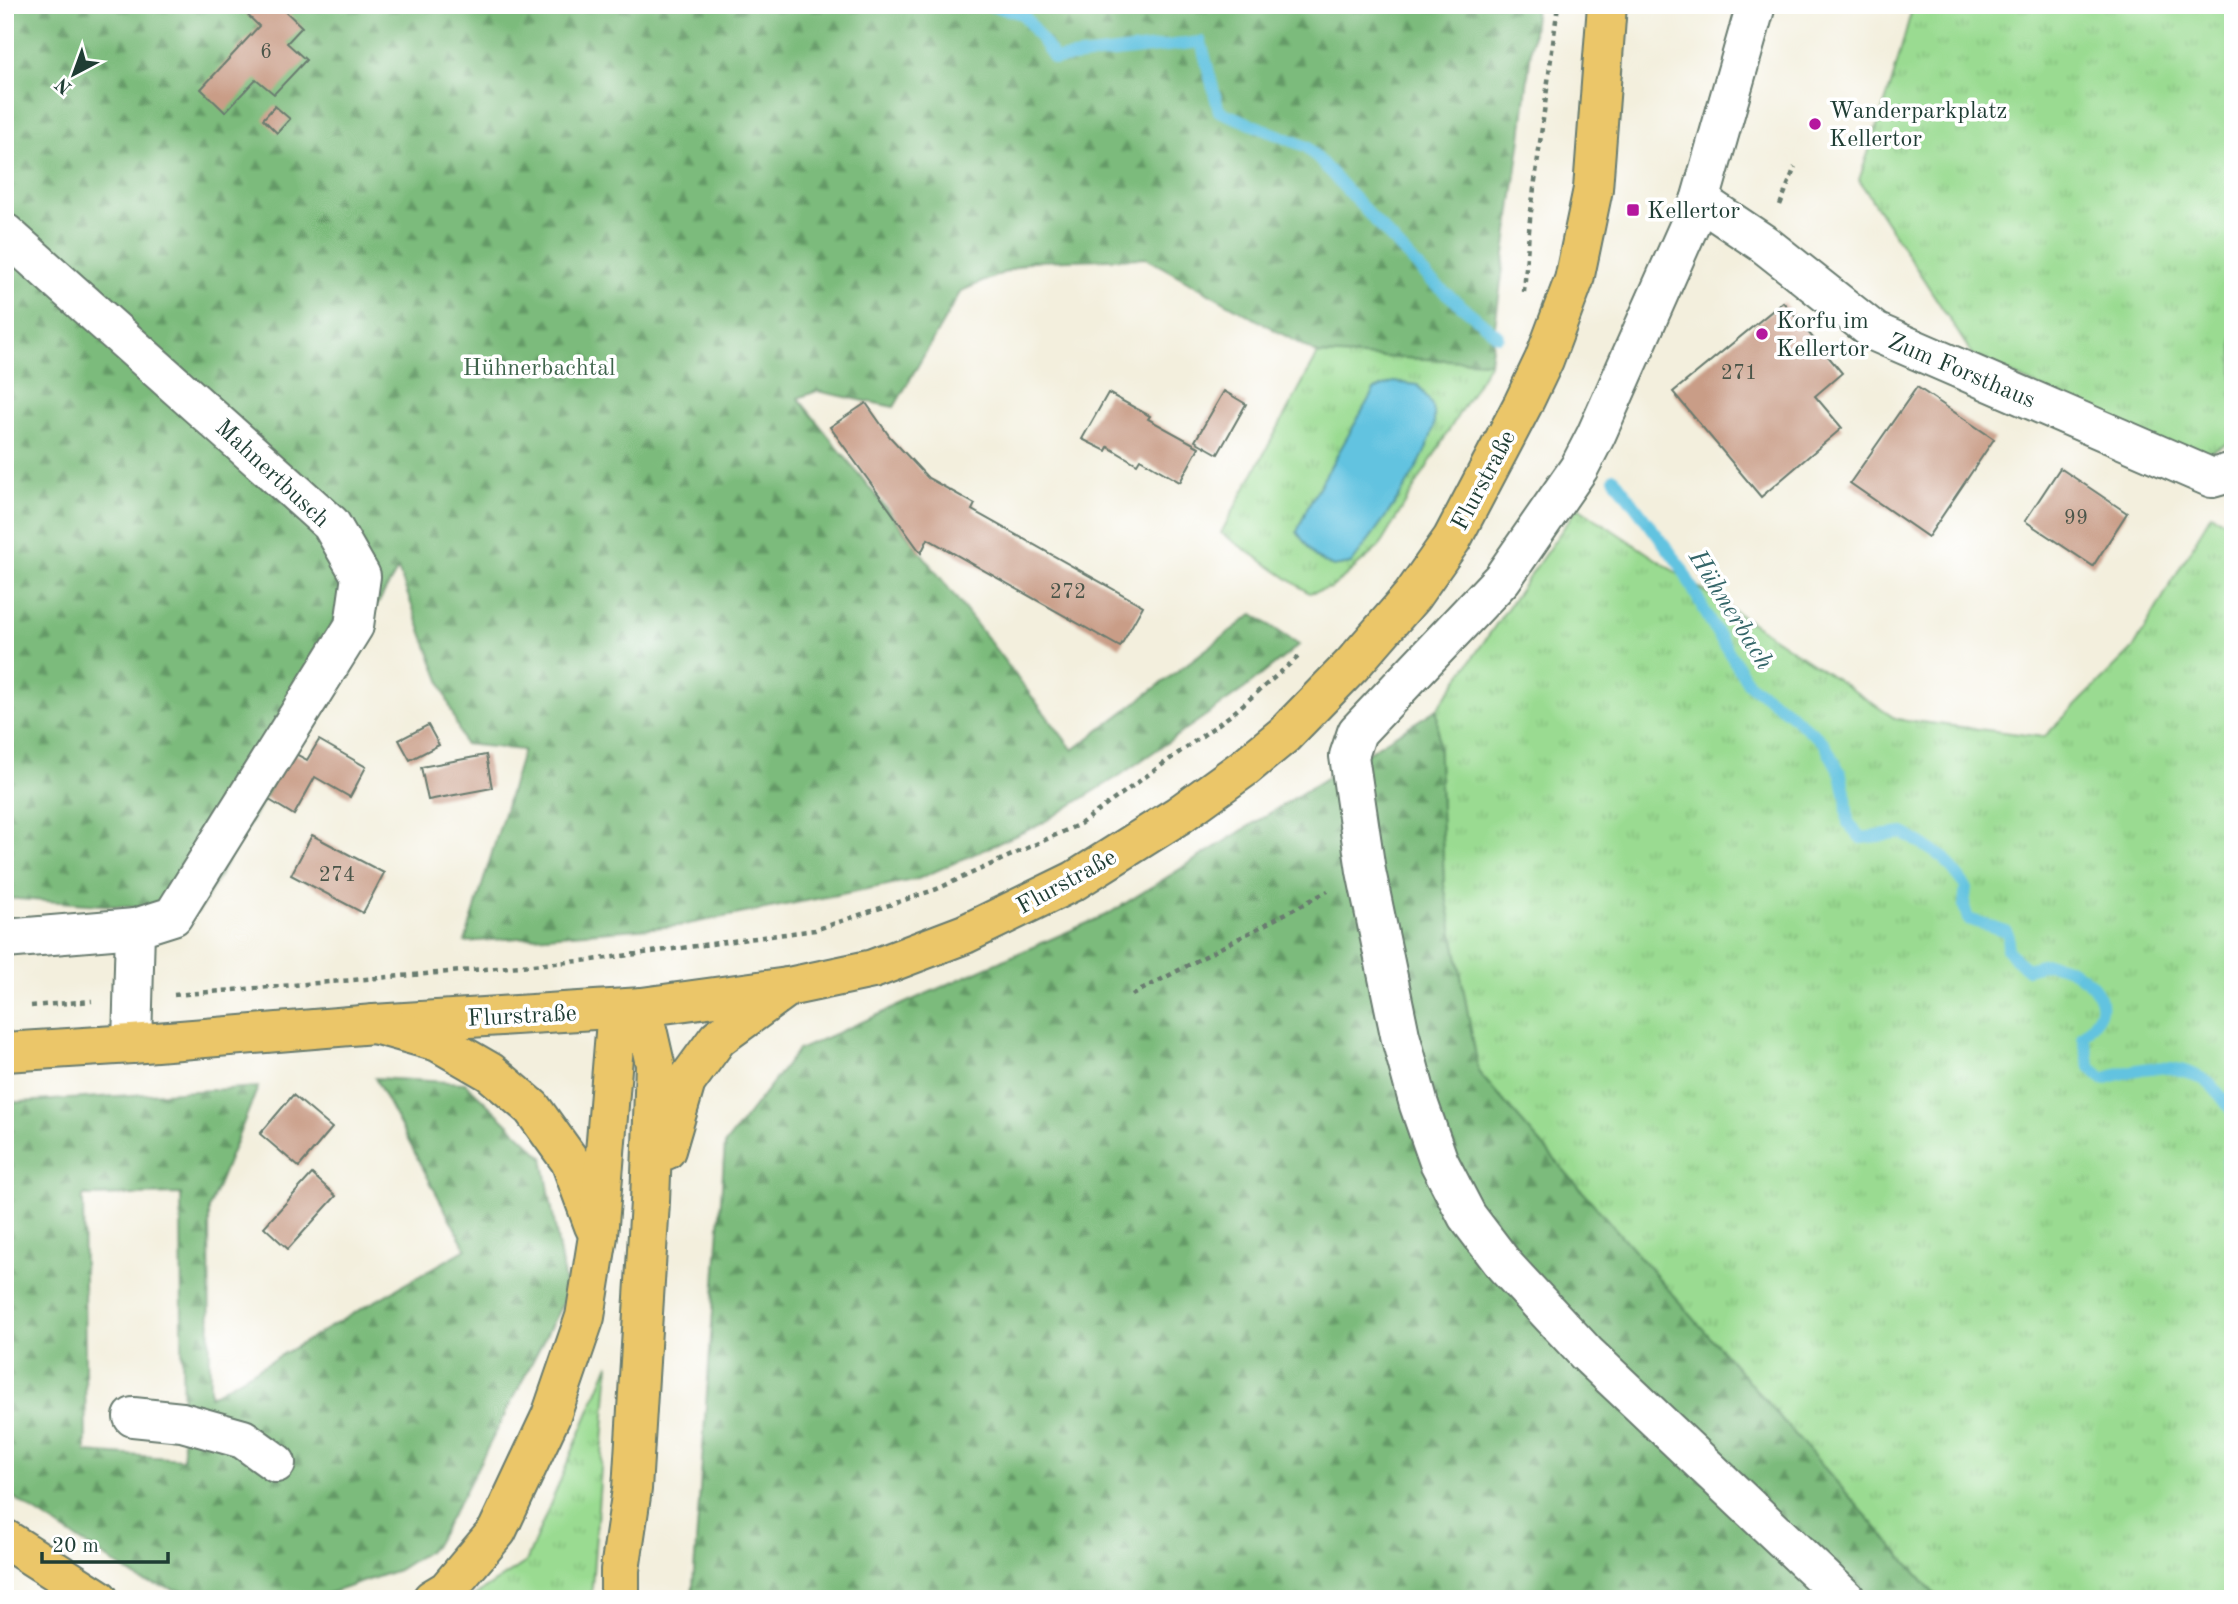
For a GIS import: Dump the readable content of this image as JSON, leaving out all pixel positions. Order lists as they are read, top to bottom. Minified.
{"streets":{"main road":["Flurstraße"],"street":["Zum Forsthaus","Mahnertbusch"]},"water":["Hühnerbach"],"parks":["Hühnerbachtal"],"places":{"other":["Wanderparkplatz Kellertor","Korfu im Kellertor"],"transit":["Kellertor"]},"house_numbers":["6","271","99","272","274"],"scale_bar":"20 m","north":"bottom left"}
